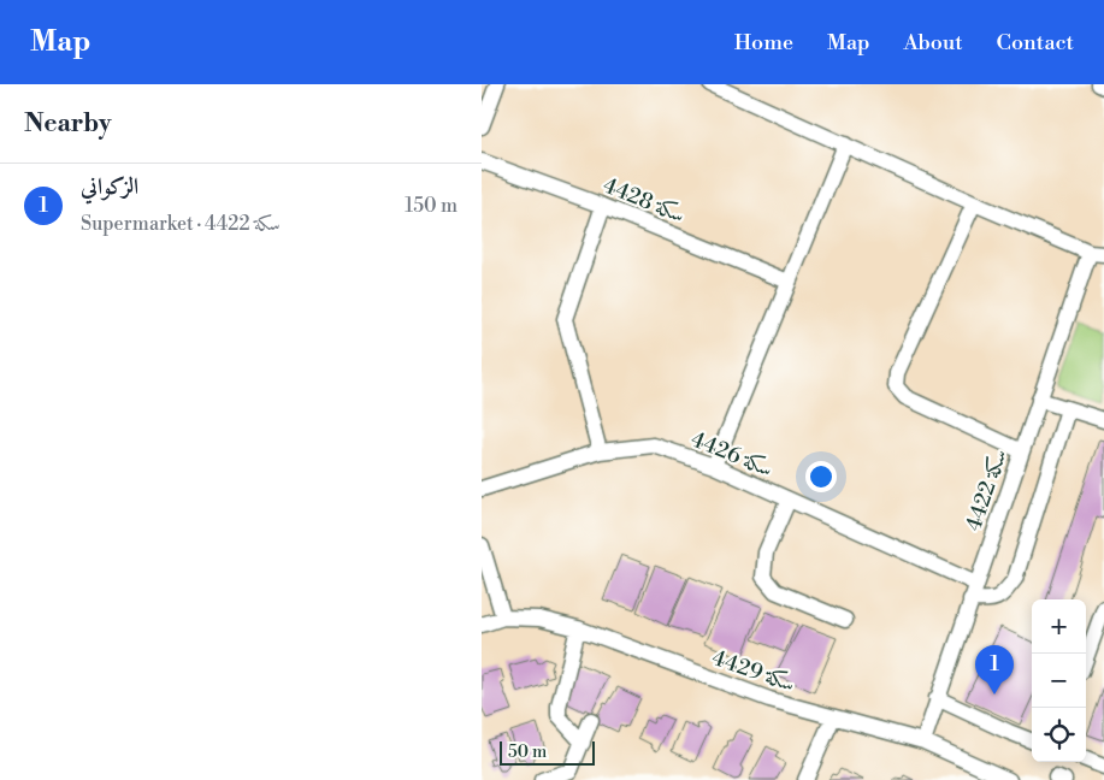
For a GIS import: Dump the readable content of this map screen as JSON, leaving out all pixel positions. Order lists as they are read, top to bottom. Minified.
{"streets":{"street":["سكة 4428","سكة 4426","سكة 4422","سكة 4429"]},"crossings":[["سكة 4426","سكة 4422"],["سكة 4422","سكة 4429"]],"scale_bar":"50 m","page":{"header":"Map","nav":["Home","Map","About","Contact"],"heading":"Nearby","list":[{"mark":"1","name":"الزكواني","note":"Supermarket · سكة 4422","value":"150 m"}],"map_buttons":["+","−"],"pins":"1","scale":"50 m"}}
